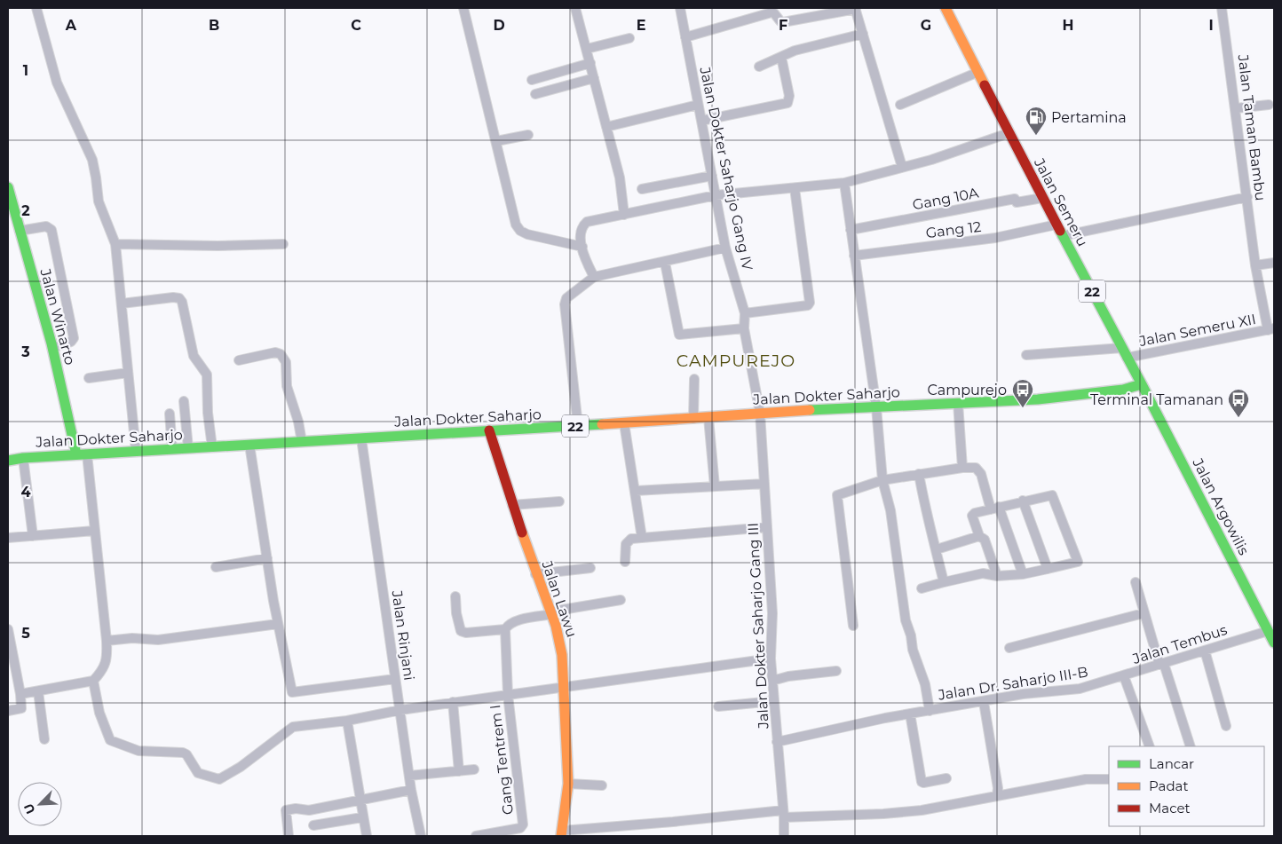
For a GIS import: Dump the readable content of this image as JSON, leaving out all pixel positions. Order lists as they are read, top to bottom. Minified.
{"streets":{"main road":["Jalan Semeru","22","Jalan Winarto","Jalan Dokter Saharjo","Jalan Argowilis","Jalan Lawu"],"street":["Jalan Taman Bambu","Jalan Dokter Saharjo Gang IV","Gang 10A","Gang 12","Jalan Semeru XII","Jalan Dokter Saharjo Gang III","Jalan Rinjani","Jalan Tembus","Jalan Dr. Saharjo III-B","Gang Tentrem I"]},"crossings":[["Jalan Taman Bambu","Jalan Semeru XII"],["Jalan Dokter Saharjo Gang IV","Jalan Dokter Saharjo"],["Jalan Dokter Saharjo Gang IV","Jalan Dokter Saharjo Gang III"],["Gang 10A","Jalan Semeru"],["Jalan Semeru","Gang 12"],["Jalan Semeru","Jalan Semeru XII"],["Jalan Semeru","Jalan Dokter Saharjo"],["Jalan Semeru","Jalan Argowilis"],["Jalan Winarto","Jalan Dokter Saharjo"],["Jalan Dokter Saharjo","Jalan Argowilis"],["Jalan Dokter Saharjo","Jalan Lawu"],["Jalan Dokter Saharjo","Jalan Dokter Saharjo Gang III"],["Jalan Dokter Saharjo","Jalan Rinjani"],["Jalan Argowilis","Jalan Tembus"],["Jalan Dokter Saharjo Gang III","Jalan Dr. Saharjo III-B"],["Jalan Tembus","Jalan Dr. Saharjo III-B"]],"districts":["CAMPUREJO"],"places":{"fuel station":["Pertamina"],"bus stop":["Campurejo","Terminal Tamanan"]},"legend":["Lancar","Padat","Macet"],"north":"bottom left","grid":{"columns":["A","B","C","D","E","F","G","H","I"],"rows":["1","2","3","4","5"]}}
